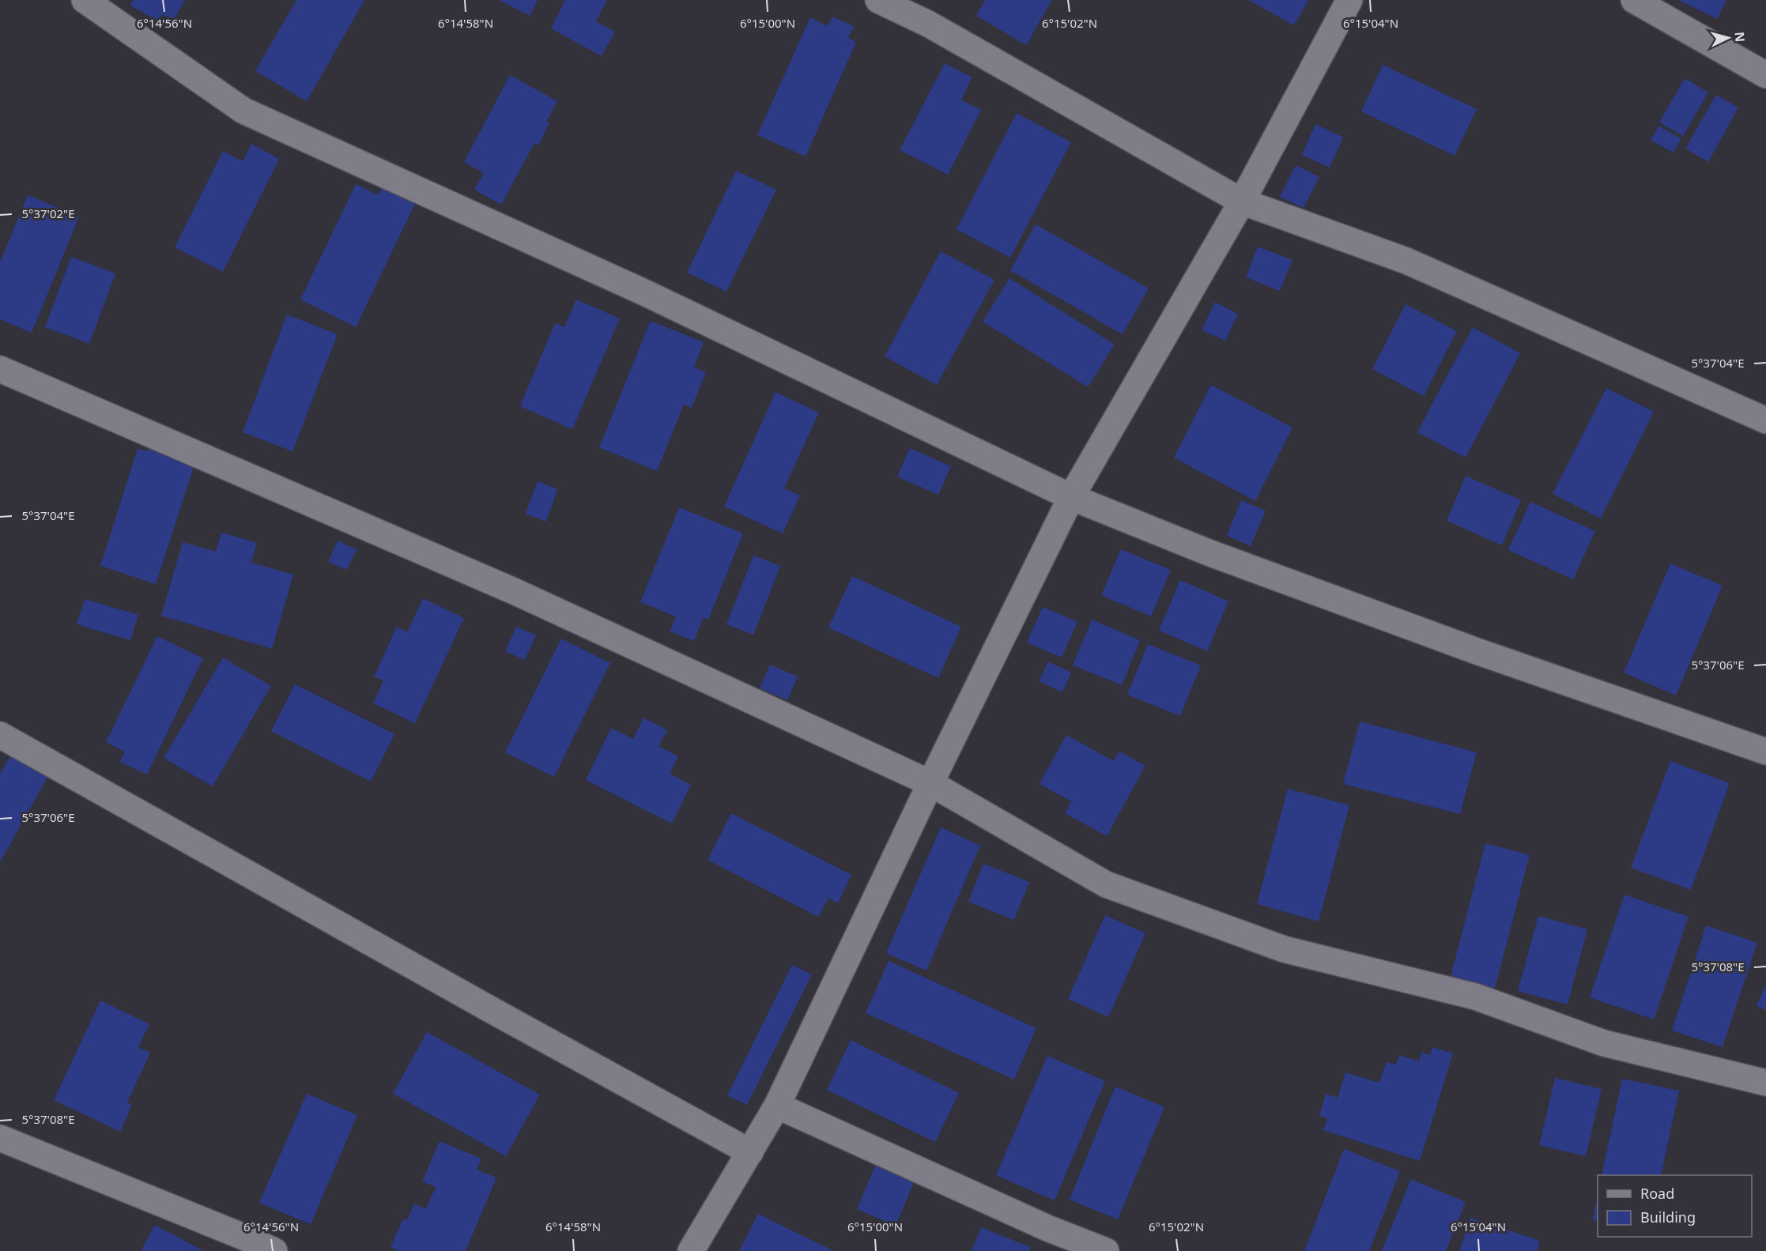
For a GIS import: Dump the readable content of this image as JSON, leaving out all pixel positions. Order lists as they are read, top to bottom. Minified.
{"legend":["Road","Building"],"north":"right","coordinates":["6°14'56\"N","6°14'58\"N","6°15'00\"N","6°15'02\"N","6°15'04\"N","5°37'02\"E","5°37'04\"E","5°37'06\"E","5°37'08\"E"]}
